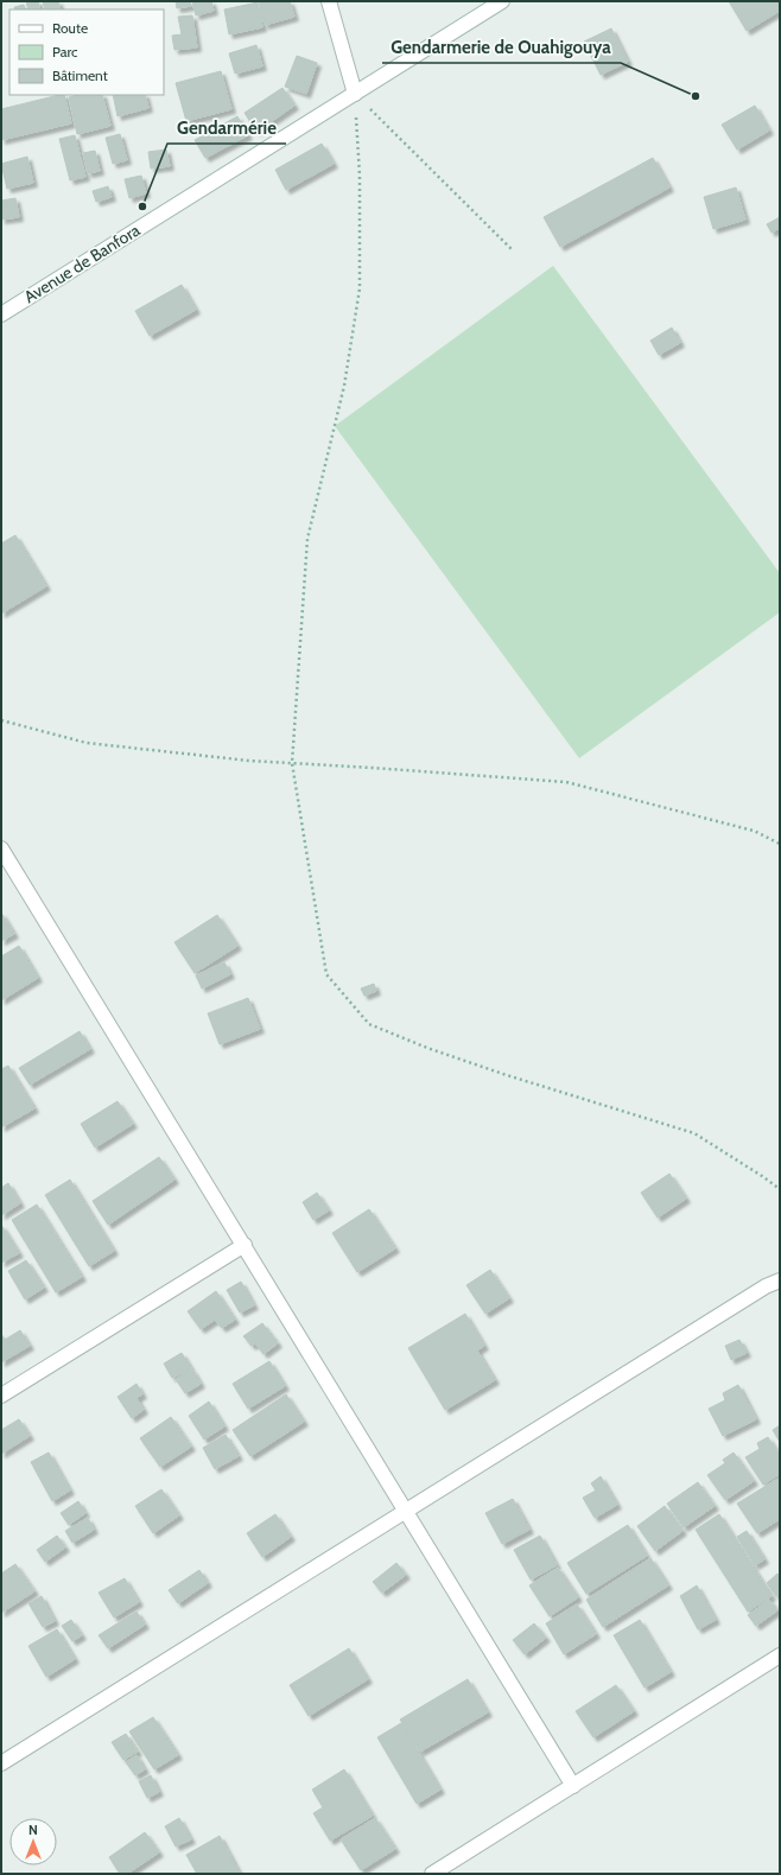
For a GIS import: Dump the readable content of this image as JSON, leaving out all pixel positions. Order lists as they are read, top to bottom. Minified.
{"streets":{"street":["Avenue de Banfora"]},"places":["Gendarmerie de Ouahigouya","Gendarmérie"],"legend":["Route","Parc","Bâtiment"],"north":"top"}
